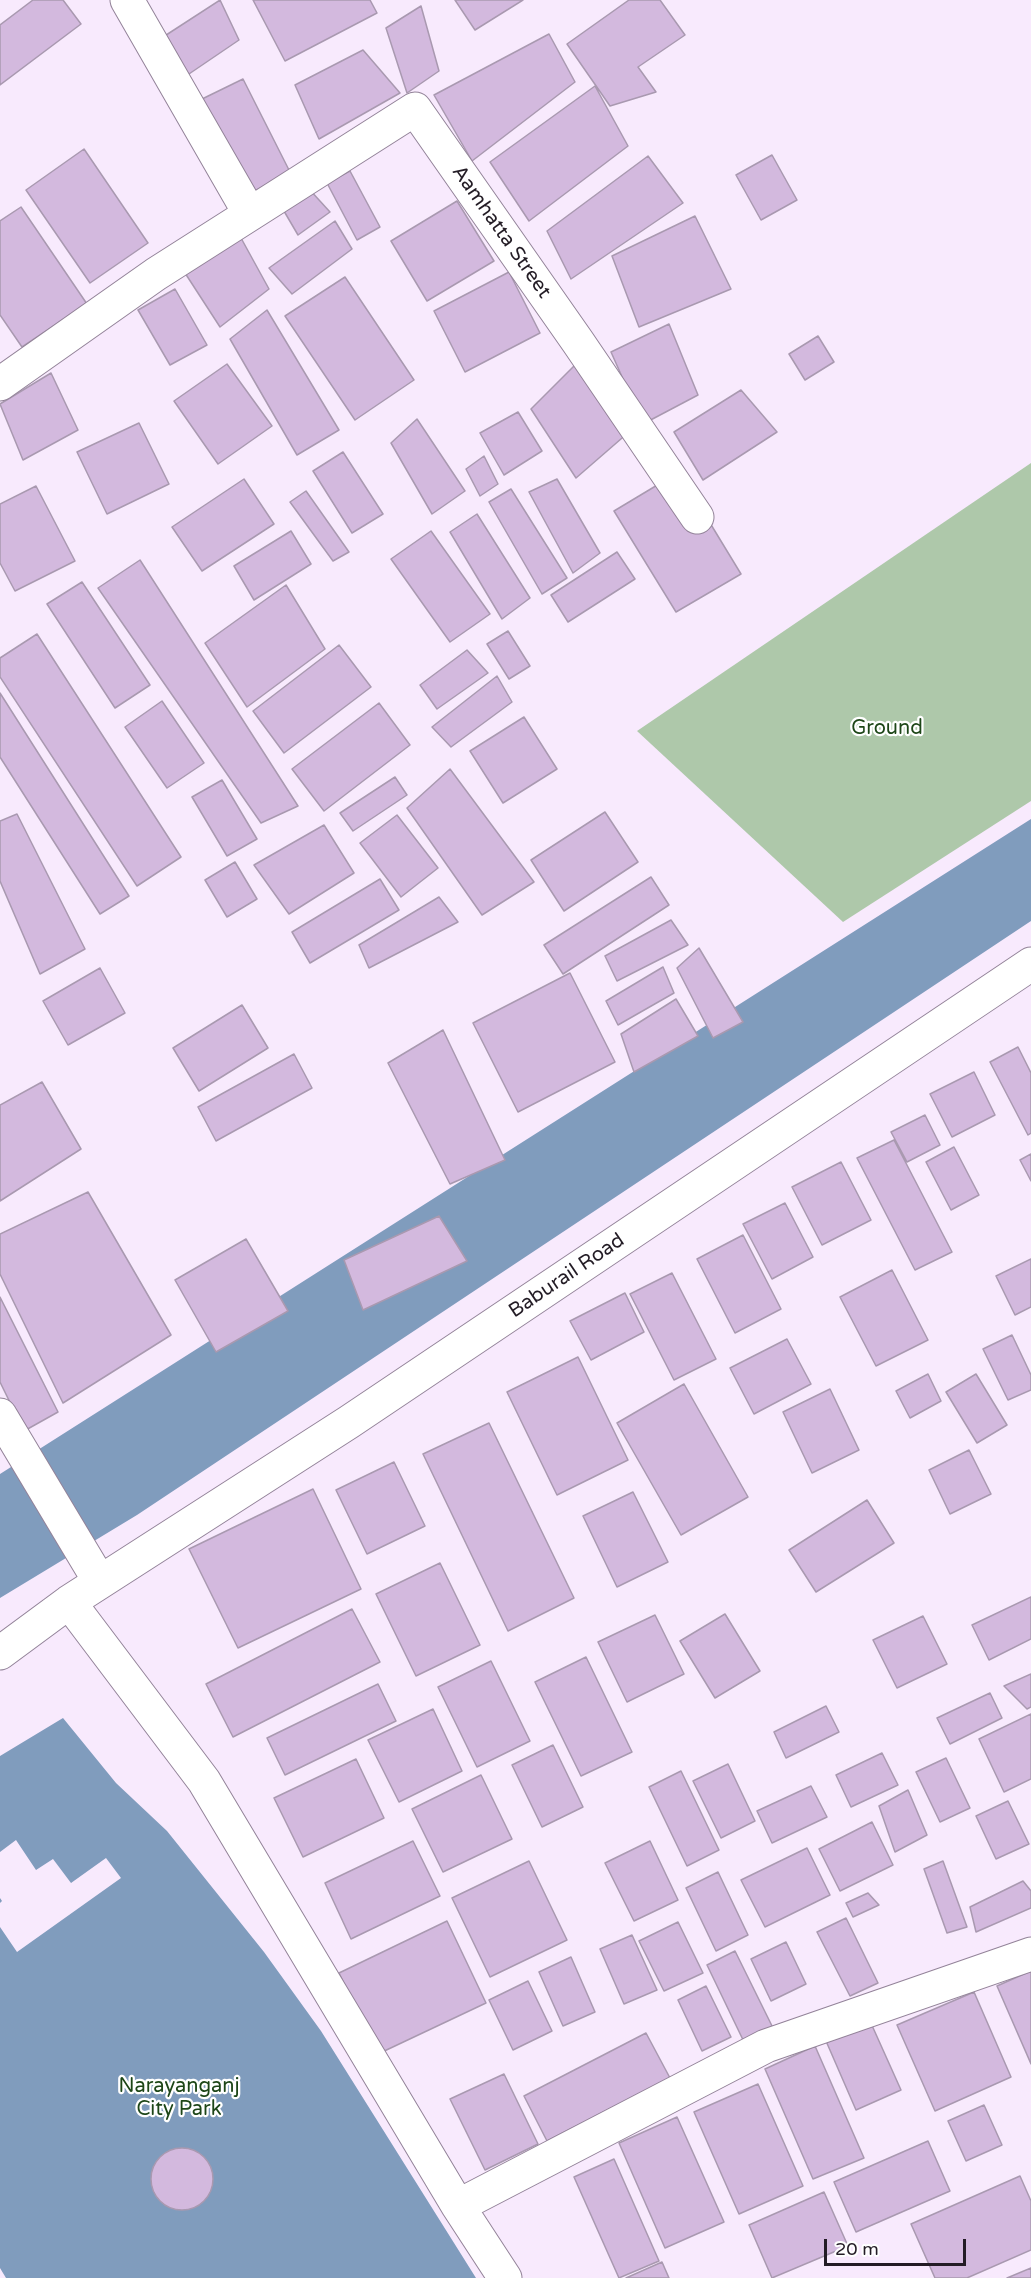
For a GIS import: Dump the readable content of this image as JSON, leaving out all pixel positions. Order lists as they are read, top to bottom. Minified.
{"streets":{"street":["Aamhatta Street","Baburail Road"]},"parks":["Ground","Narayanganj City Park"],"scale_bar":"20 m"}
